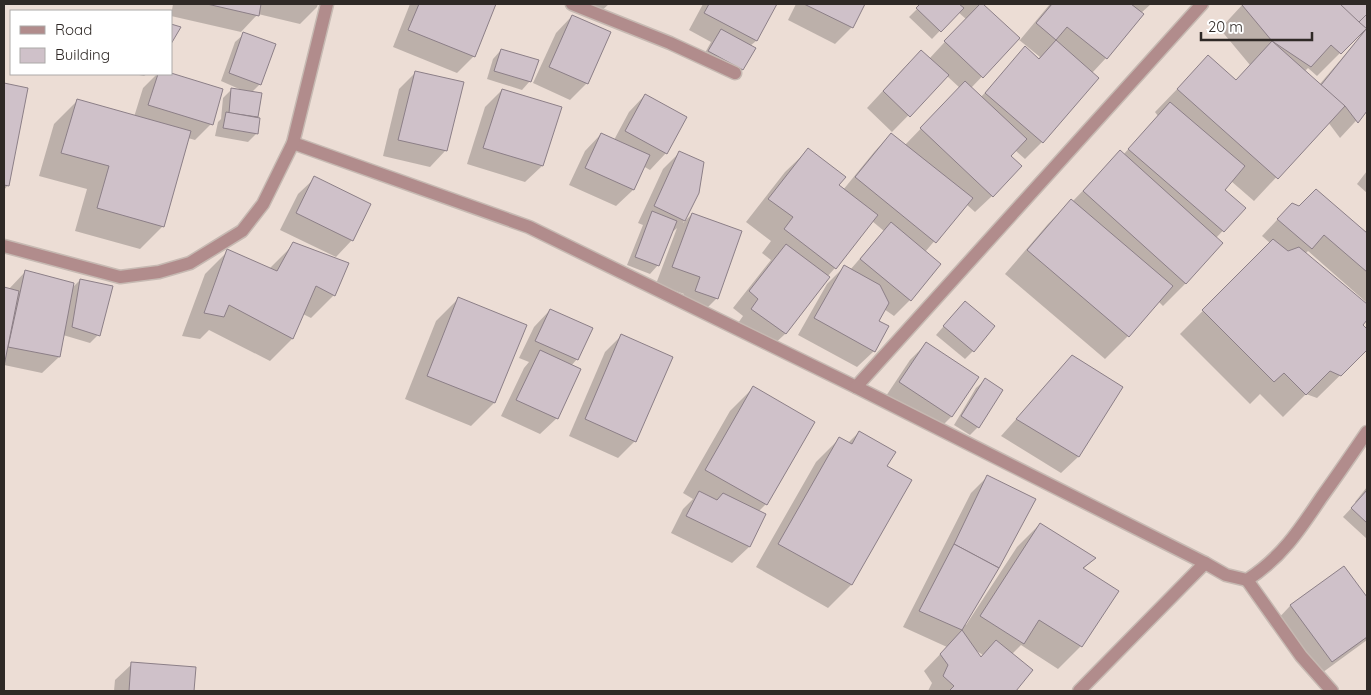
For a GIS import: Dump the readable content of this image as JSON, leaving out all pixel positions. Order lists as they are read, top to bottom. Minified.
{"legend":["Road","Building"],"scale_bar":"20 m"}
